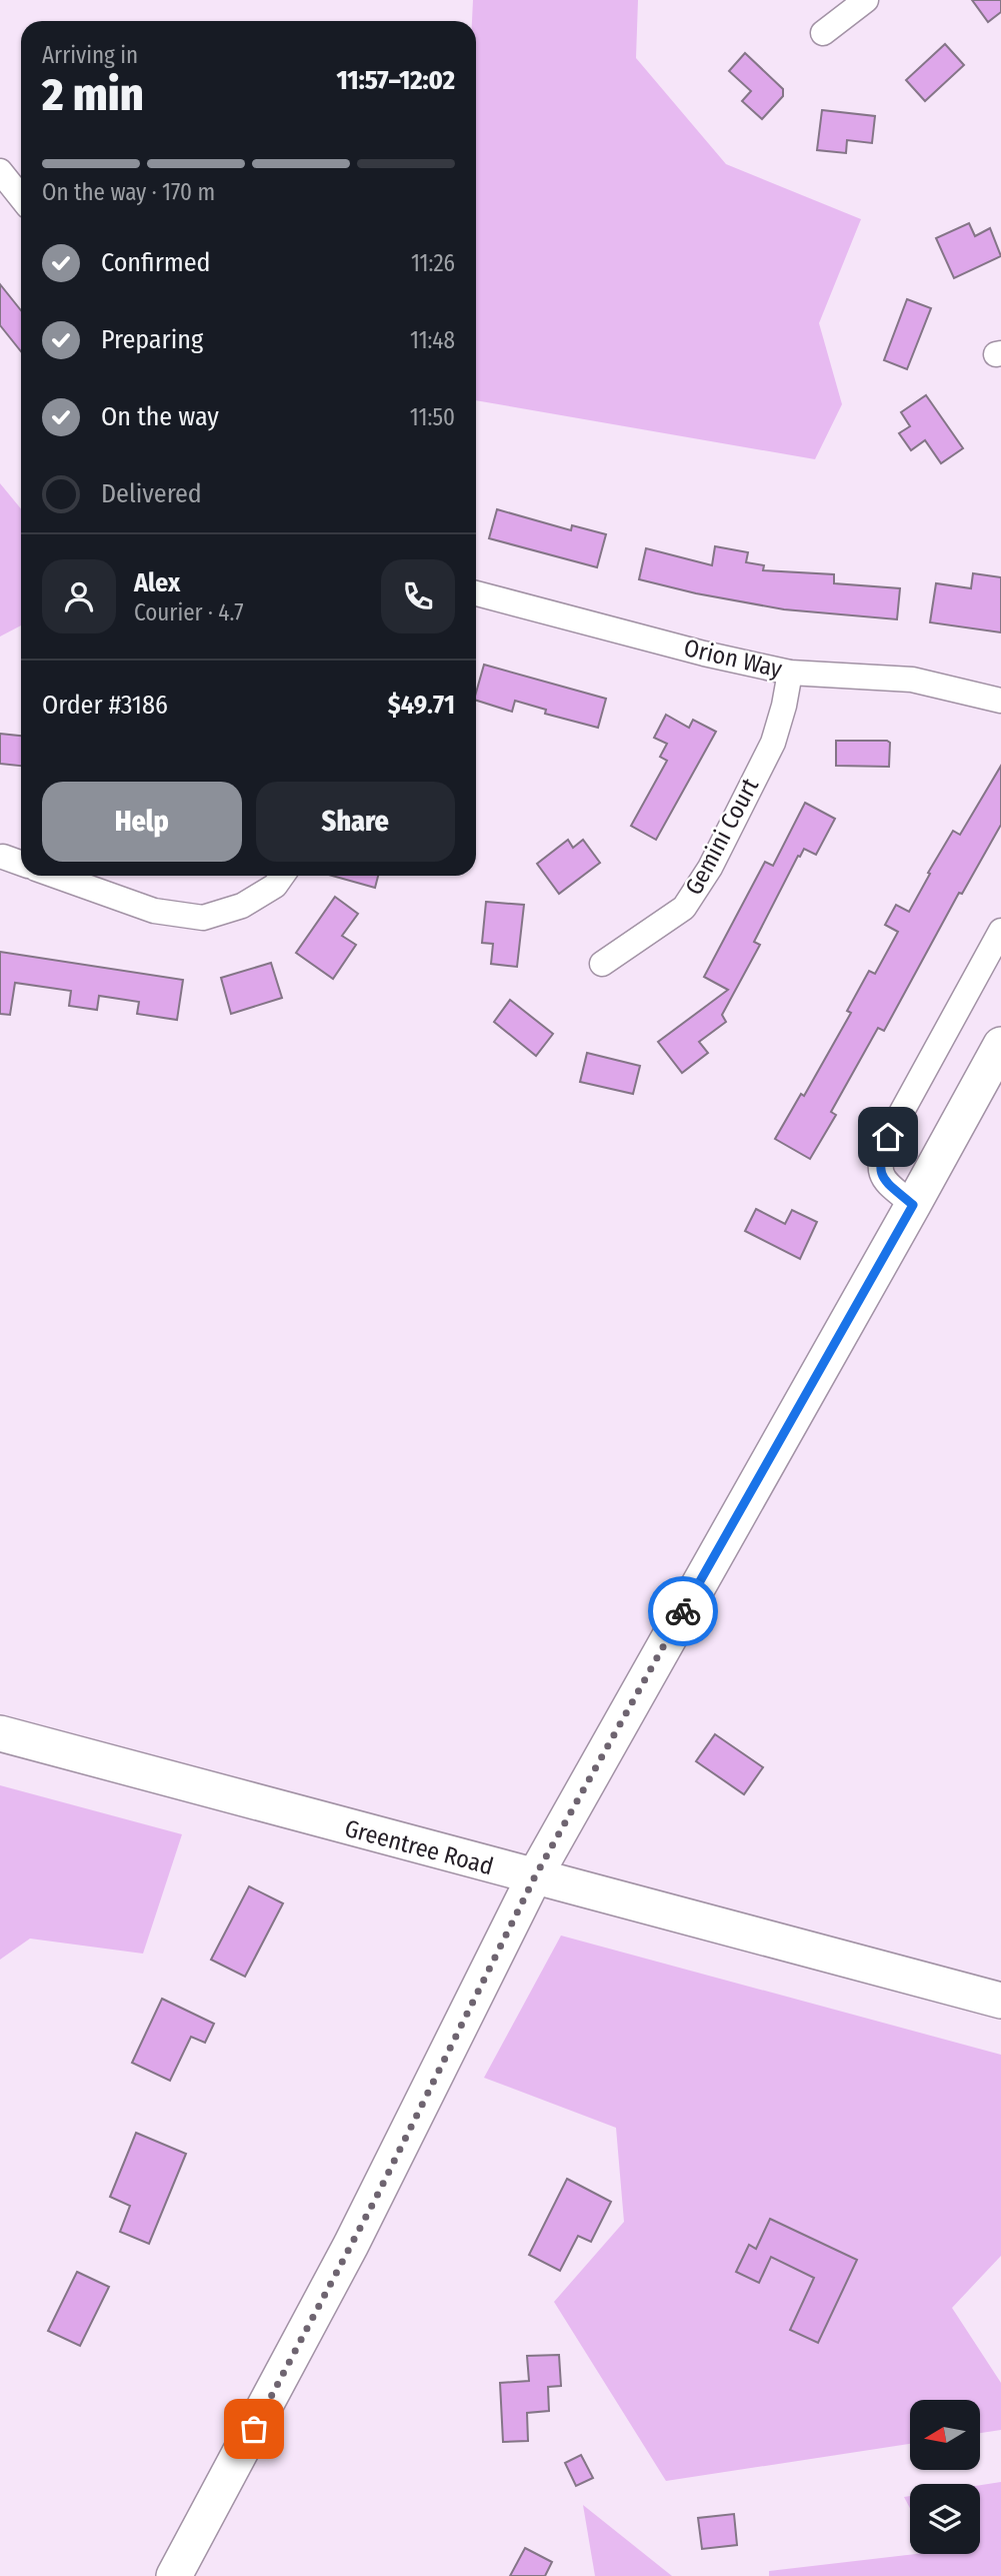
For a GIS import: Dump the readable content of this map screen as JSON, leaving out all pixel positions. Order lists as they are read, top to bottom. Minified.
{"streets":{"street":["Orion Way","Gemini Court","Greentree Road"]},"crossings":[["Orion Way","Gemini Court"]],"north":"left","page":{"heading":["2 min","Arriving in","11:57–12:02"],"panel":["Alex","Courier · 4.7","Order #3186","$49.71"],"bar":"On the way · 170 m","list":[["Confirmed","11:26"],["Preparing","11:48"],["On the way","11:50"],"Delivered"],"buttons":["Help","Share"]}}
